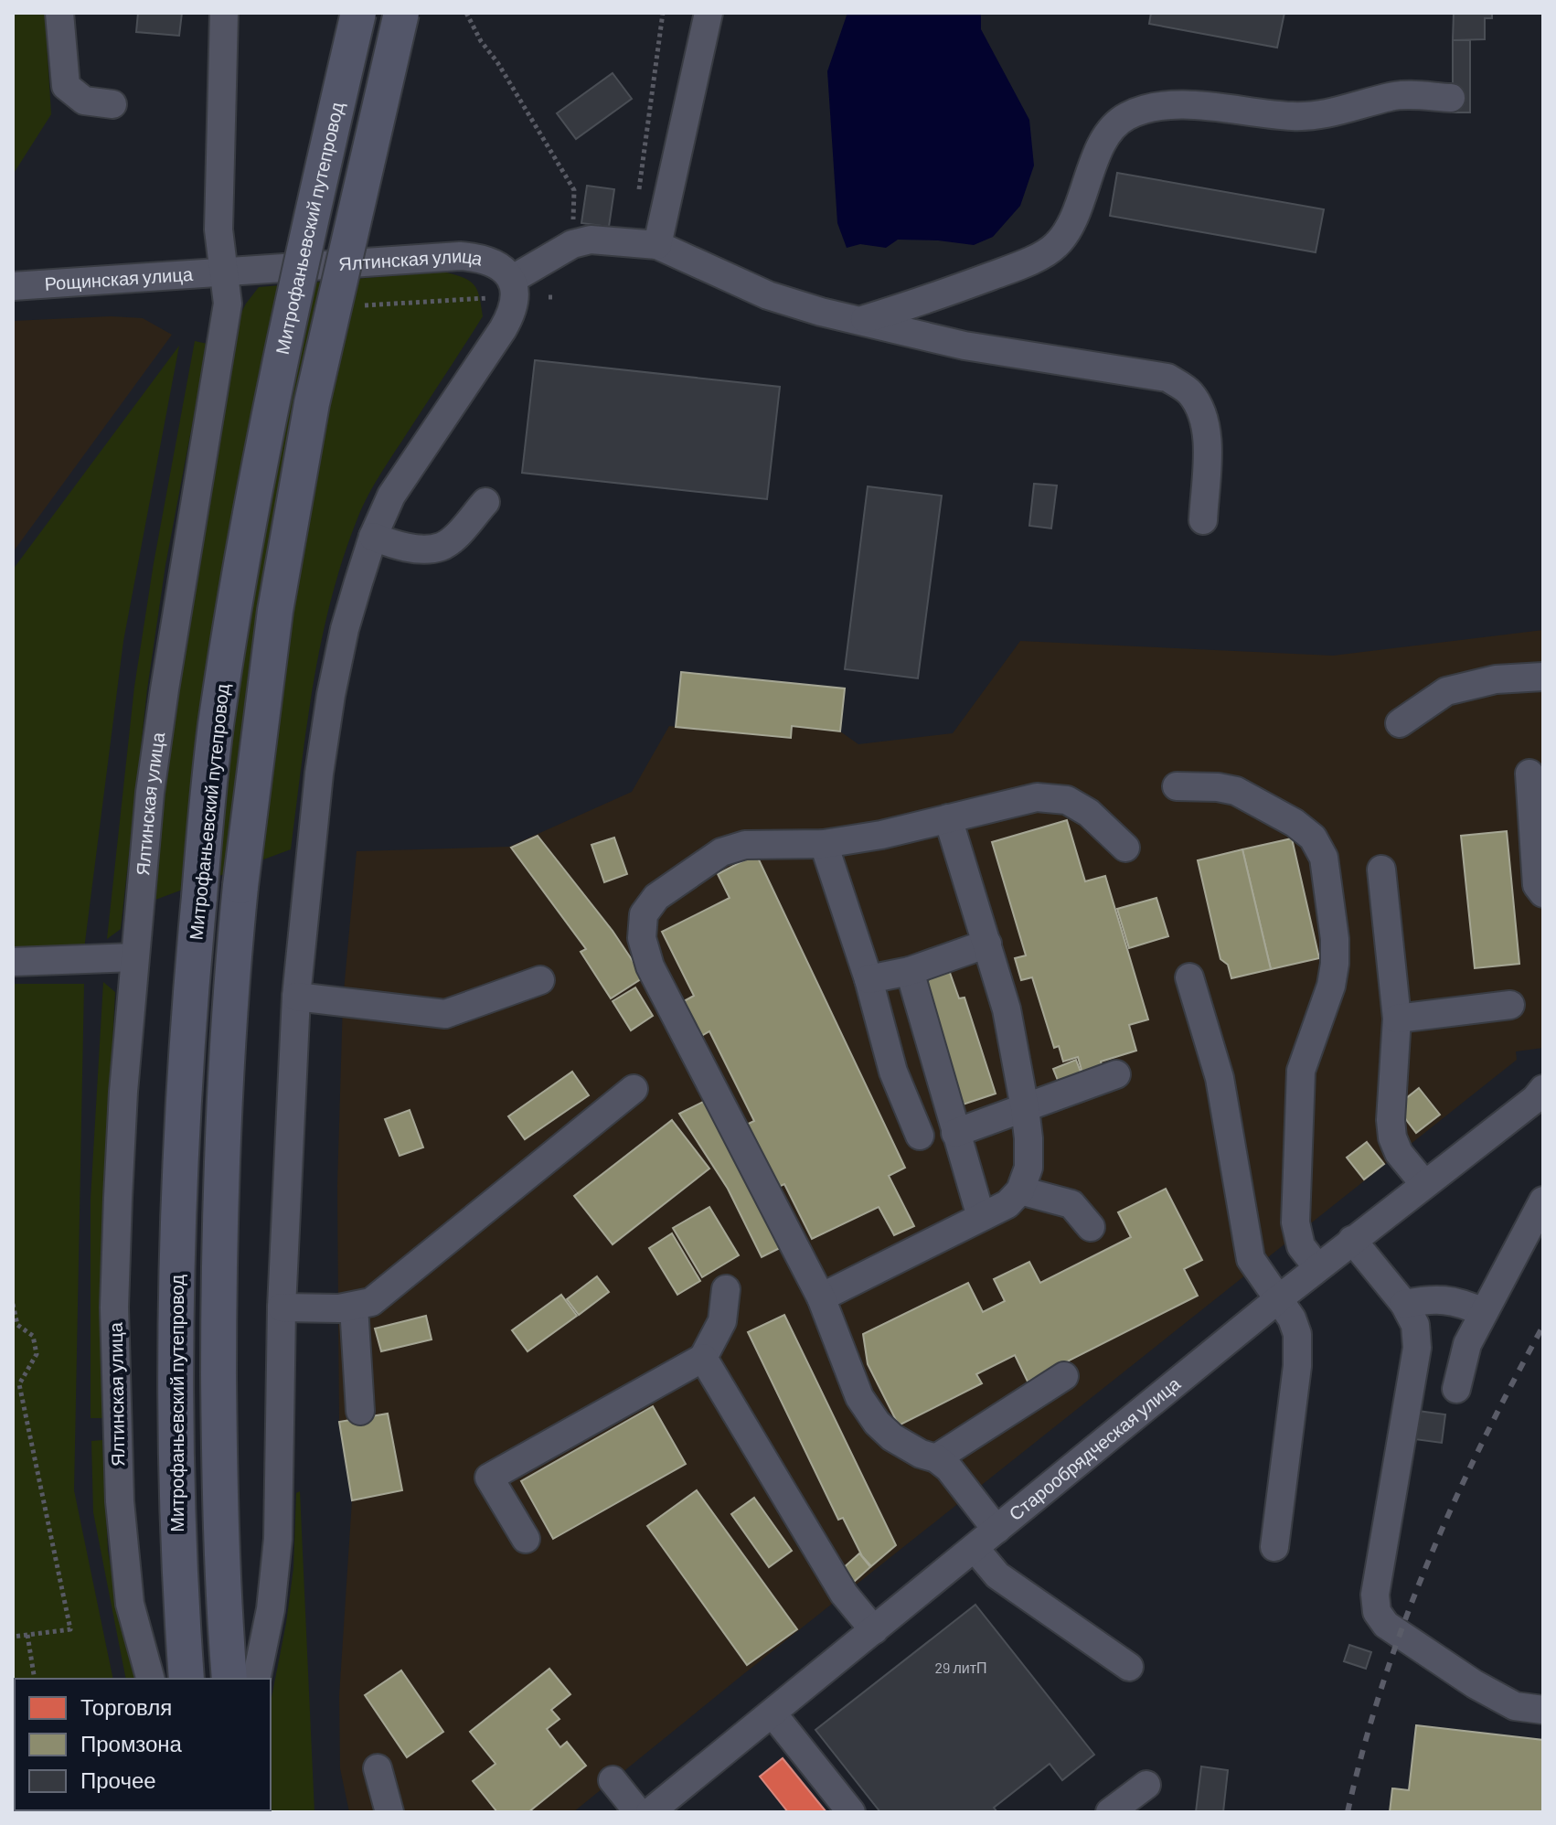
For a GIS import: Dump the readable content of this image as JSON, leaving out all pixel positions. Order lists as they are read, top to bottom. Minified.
{"streets":{"main road":["Митрофаньевский путепровод"],"street":["Ялтинская улица","Рощинская улица","Старообрядческая улица"]},"crossings":[["Ялтинская улица","Рощинская улица"]],"house_numbers":["29 литП"],"legend":["Торговля","Промзона","Прочее"]}
